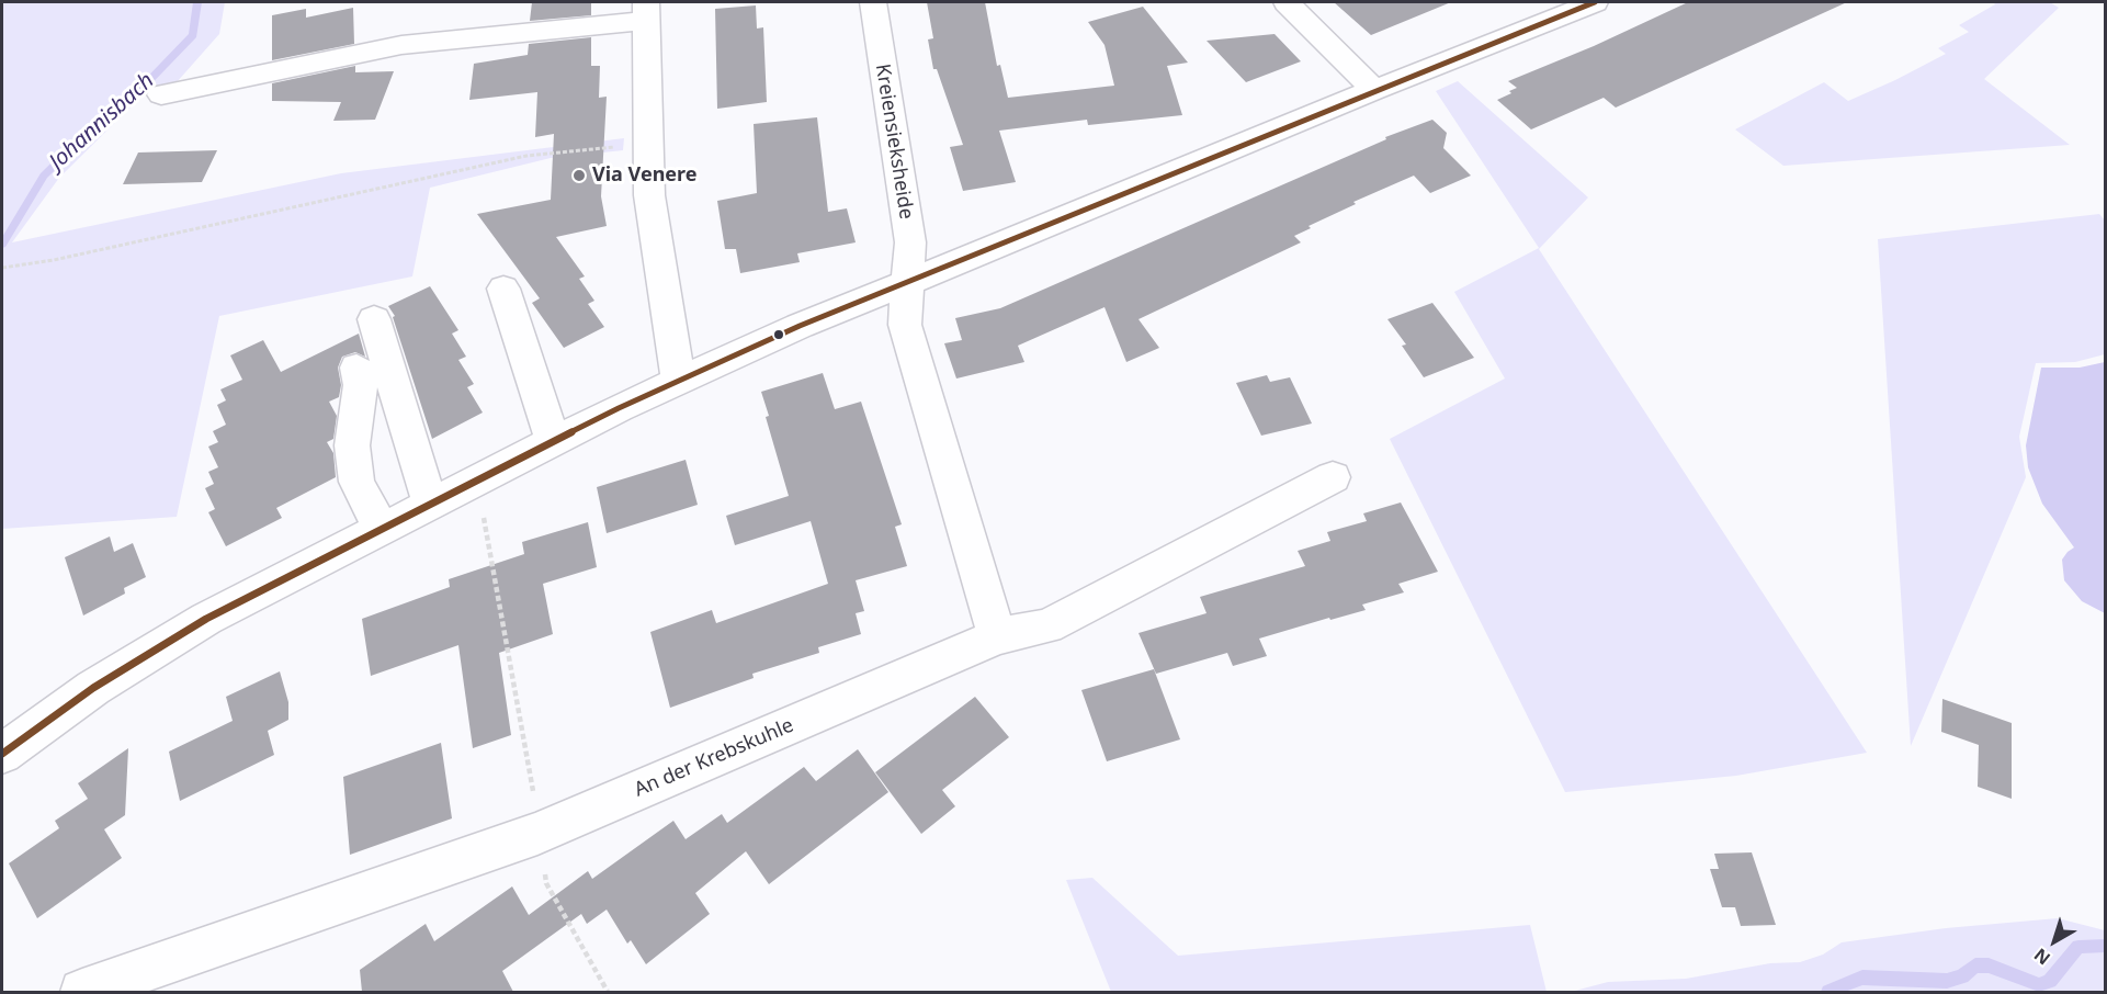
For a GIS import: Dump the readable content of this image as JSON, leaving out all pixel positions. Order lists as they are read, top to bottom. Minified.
{"streets":{"street":["Kreiensieksheide","An der Krebskuhle"]},"water":["Johannisbach"],"places":["Via Venere"],"north":"bottom left"}
